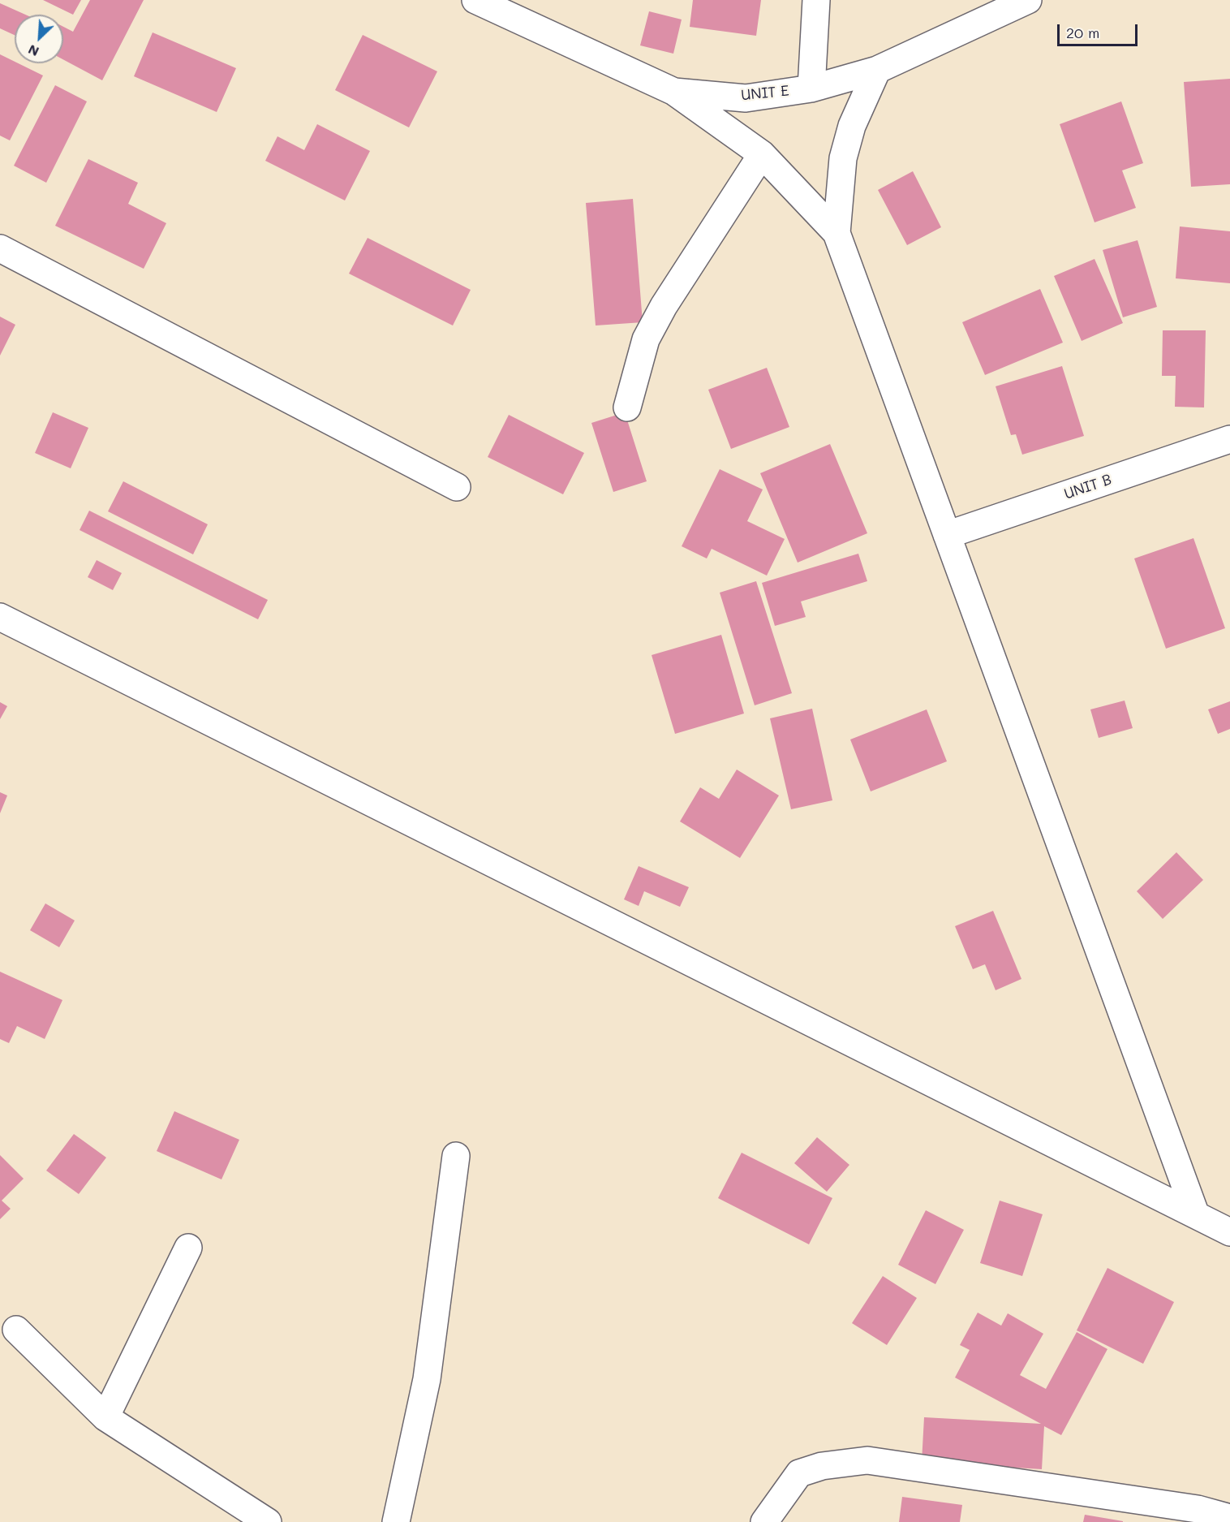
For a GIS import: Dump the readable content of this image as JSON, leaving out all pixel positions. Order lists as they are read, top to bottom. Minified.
{"streets":{"street":["UNIT E","UNIT B"]},"scale_bar":"20 m","north":"bottom left"}
